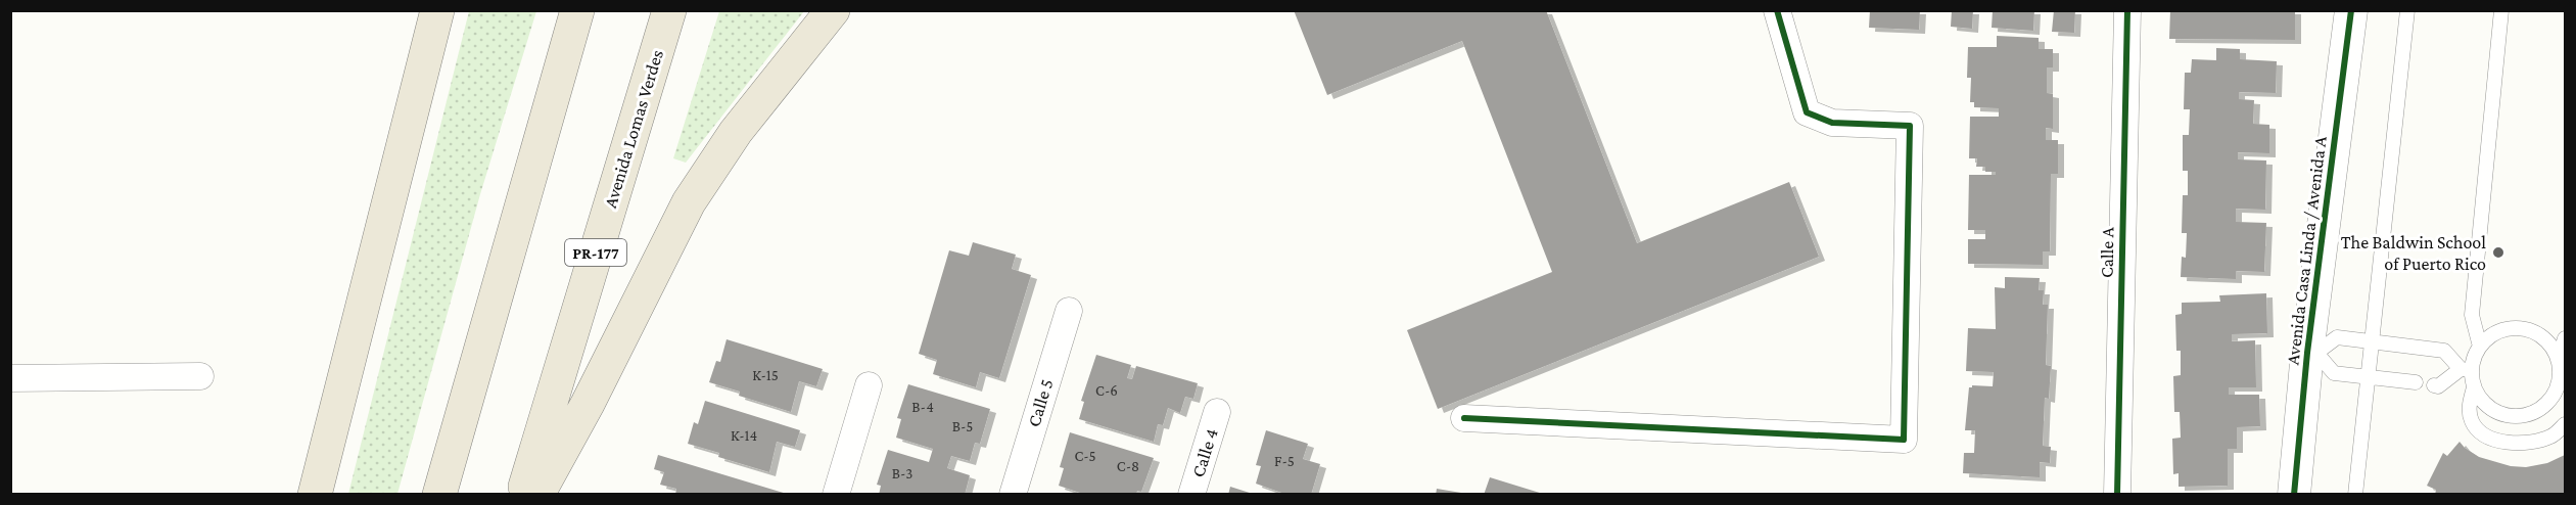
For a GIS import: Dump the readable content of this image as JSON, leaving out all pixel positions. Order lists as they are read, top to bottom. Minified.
{"streets":{"highway":["Avenida Lomas Verdes","PR-177"],"street":["Avenida Casa Linda / Avenida A","Calle A","Calle 5","Calle 4"]},"places":["The Baldwin School of Puerto Rico"],"house_numbers":["K-15","C-6","B-4","B-5","K-14","C-5","F-5","C-8","B-3"]}
